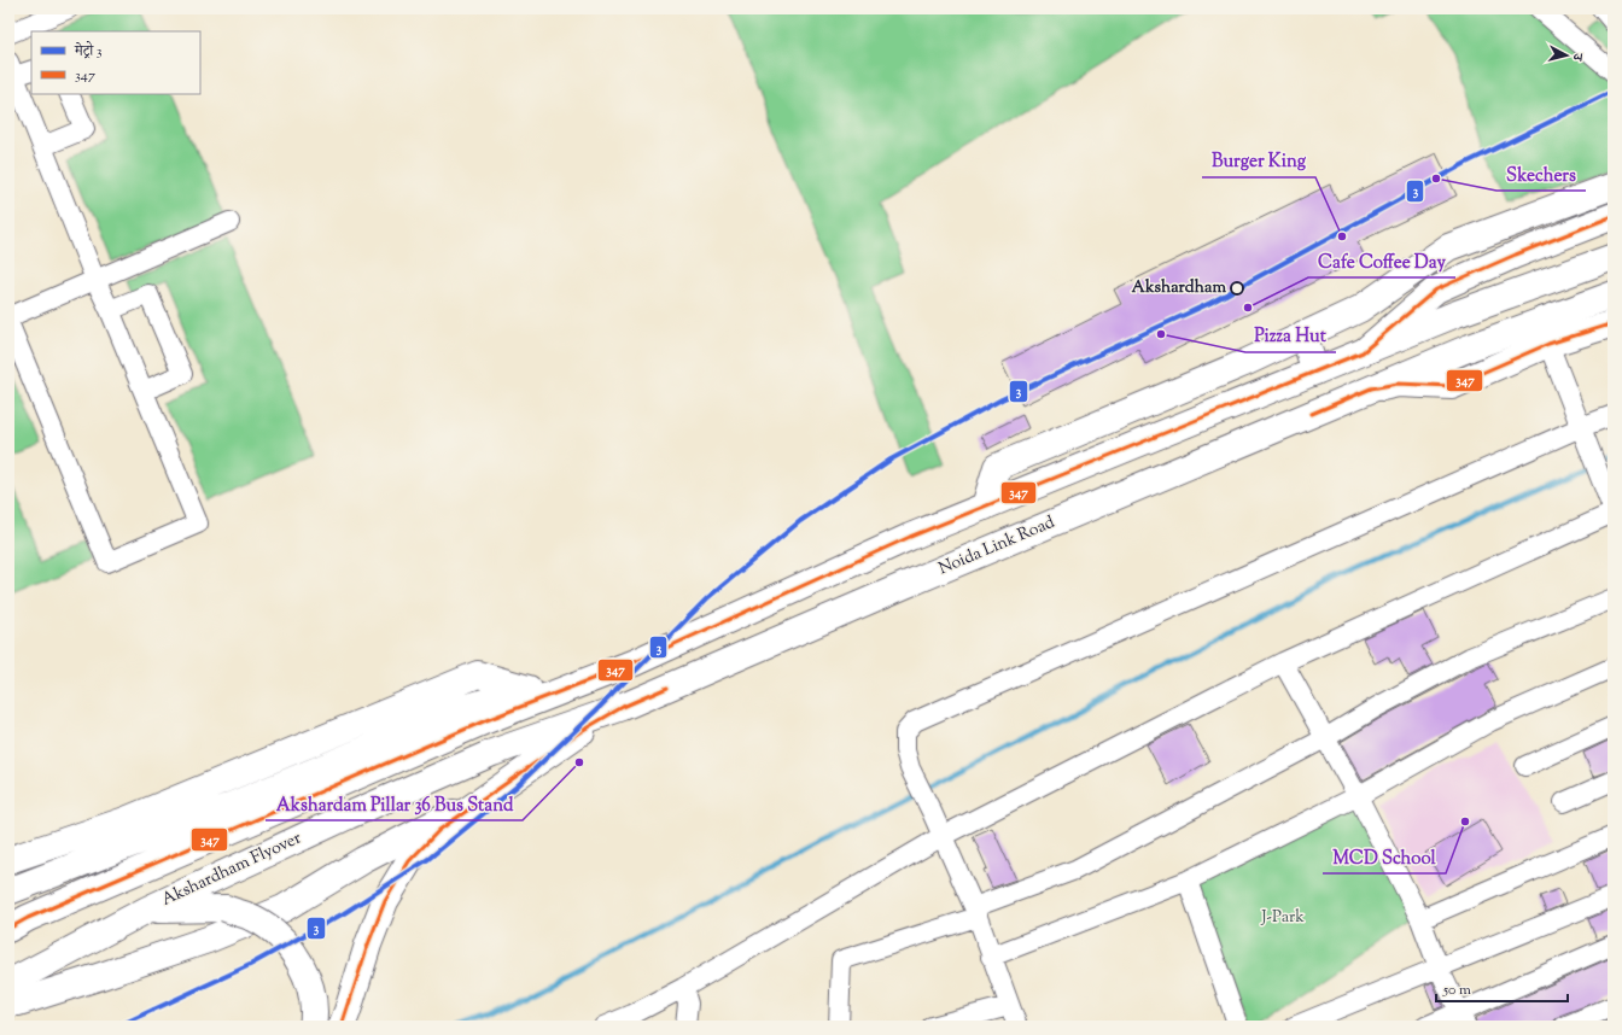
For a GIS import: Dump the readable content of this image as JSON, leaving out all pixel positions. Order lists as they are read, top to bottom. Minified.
{"streets":{"main road":["Noida Link Road","Akshardham Flyover"]},"crossings":[["Noida Link Road","Akshardham Flyover"]],"parks":["J-Park"],"places":["Skechers","Burger King","Akshardham","Cafe Coffee Day","Pizza Hut","Akshardam Pillar 36 Bus Stand","MCD School"],"lines":["metro line 3","transit line 347"],"legend":["मेट्रो 3","347"],"scale_bar":"50 m","north":"right"}
